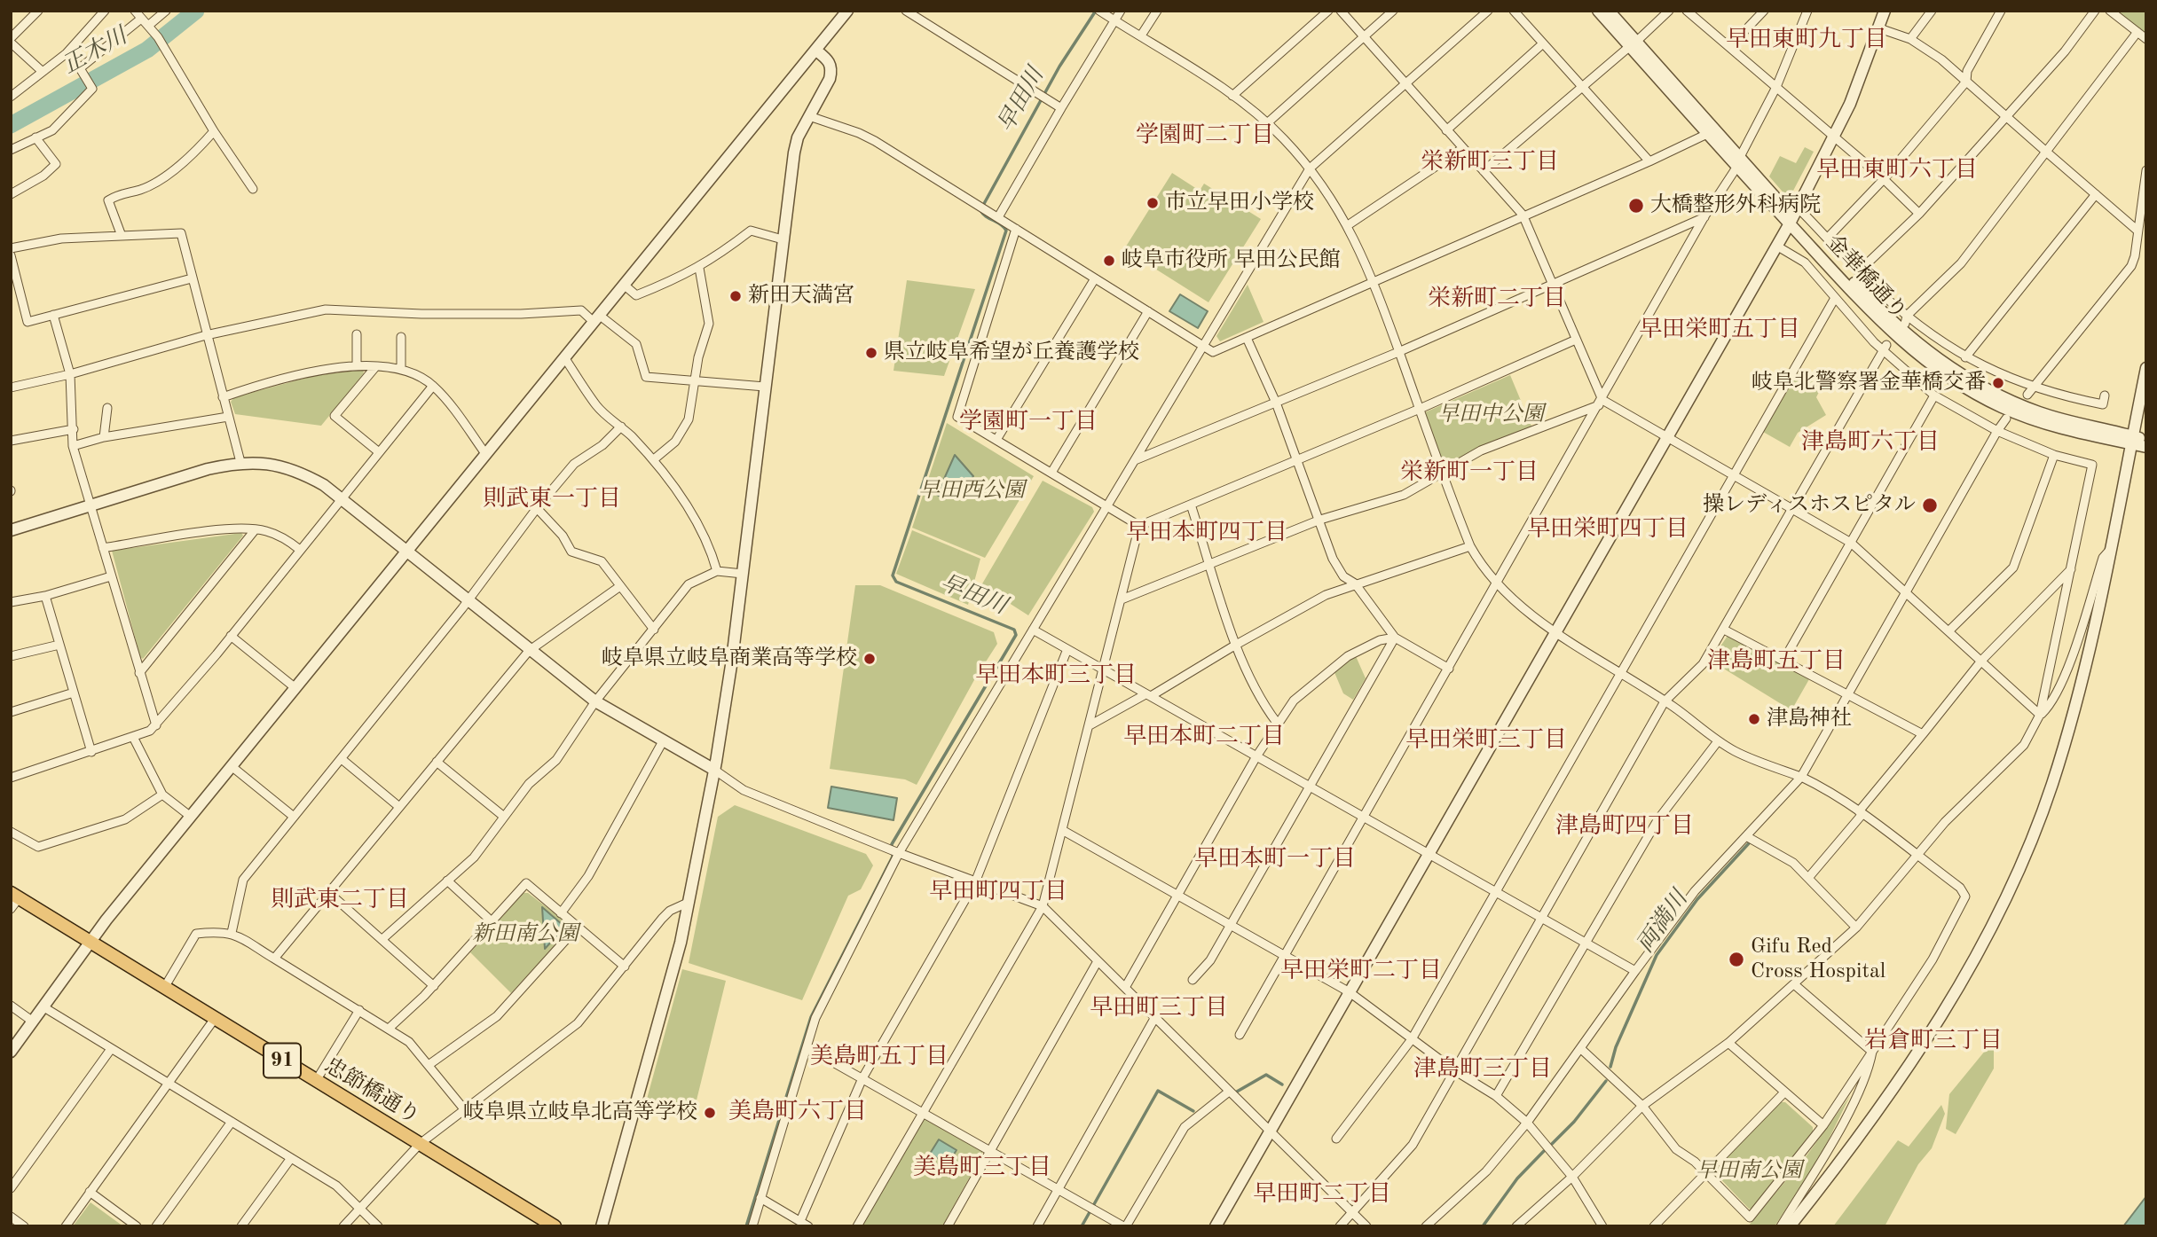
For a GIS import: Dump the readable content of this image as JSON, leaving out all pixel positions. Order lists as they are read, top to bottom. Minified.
{"streets":{"main road":["91","忠節橋通り"],"street":["金華橋通り"]},"districts":["早田東町九丁目","学園町二丁目","栄新町三丁目","早田東町六丁目","栄新町二丁目","早田栄町五丁目","学園町一丁目","津島町六丁目","栄新町一丁目","則武東一丁目","早田栄町四丁目","早田本町四丁目","津島町五丁目","早田本町三丁目","早田本町二丁目","早田栄町三丁目","津島町四丁目","早田本町一丁目","早田町四丁目","則武東二丁目","早田栄町二丁目","早田町三丁目","岩倉町三丁目","美島町五丁目","津島町三丁目","美島町六丁目","美島町三丁目","早田町二丁目"],"water":["正木川","早田川","両満川"],"parks":["早田中公園","早田西公園","新田南公園","早田南公園"],"places":["市立早田小学校","大橋整形外科病院","岐阜市役所 早田公民館","新田天満宮","県立岐阜希望が丘養護学校","岐阜北警察署金華橋交番","操レディスホスピタル","岐阜県立岐阜商業高等学校","津島神社","Gifu Red Cross Hospital","岐阜県立岐阜北高等学校"]}
